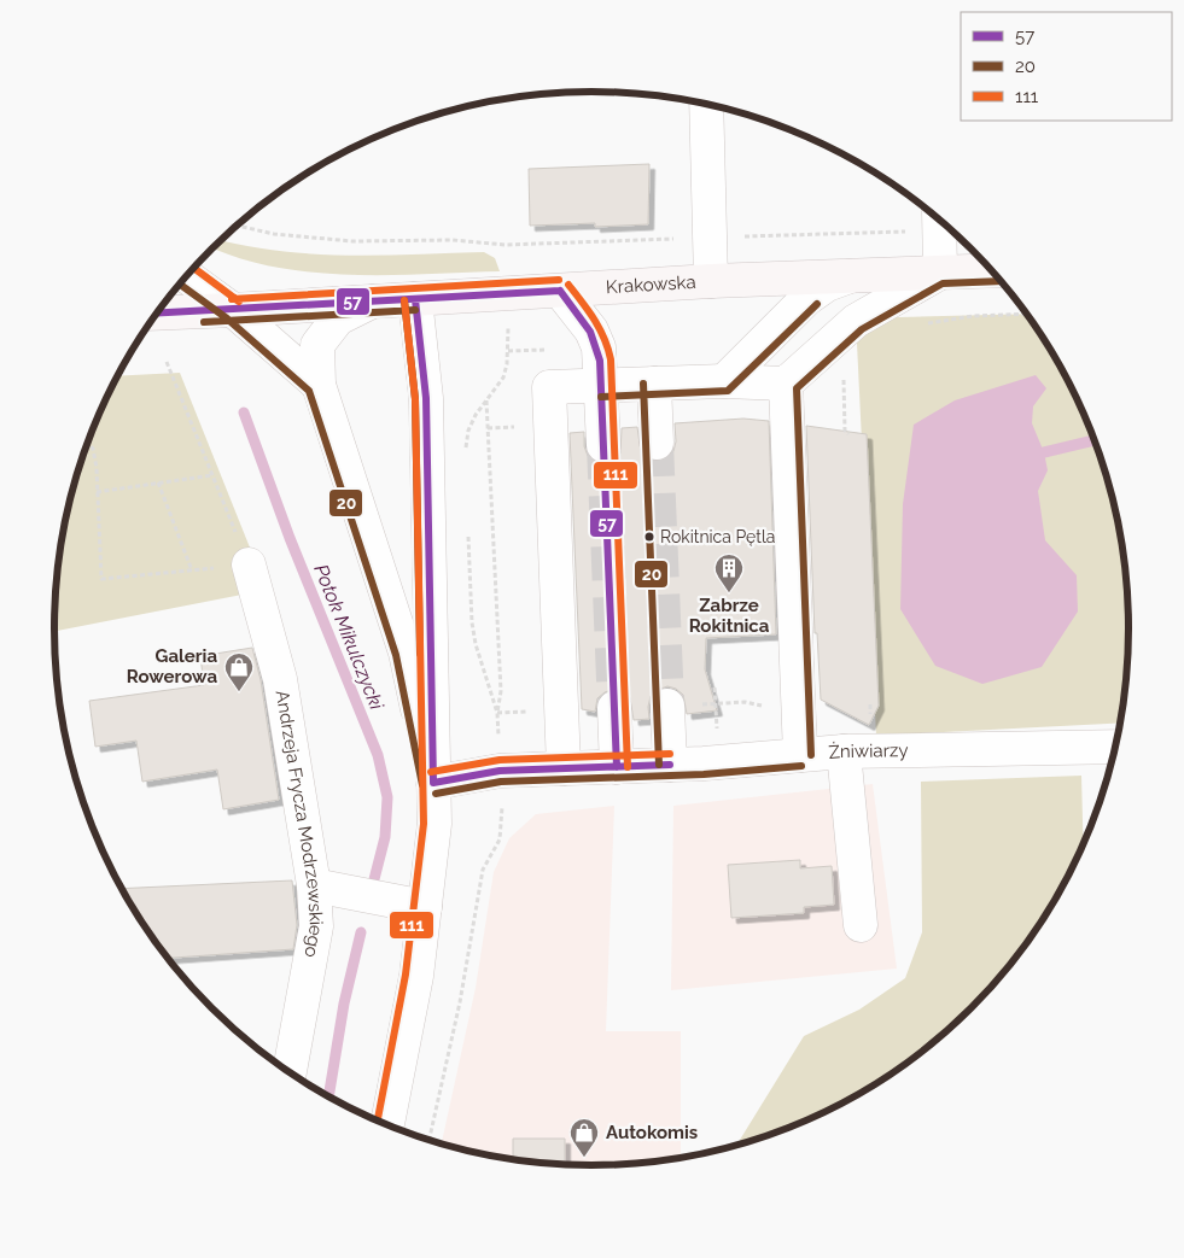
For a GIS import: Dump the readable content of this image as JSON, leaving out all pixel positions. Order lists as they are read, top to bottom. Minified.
{"streets":{"main road":["Krakowska"],"street":["Żniwiarzy","Andrzeja Frycza Modrzewskiego"]},"water":["Potok Mikulczycki"],"places":{"other":["Rokitnica Pętla"],"building":["Zabrze Rokitnica"],"shop":["Galeria Rowerowa","Autokomis"]},"lines":["transit line 111","transit line 20","transit line 57"],"legend":["57","20","111"]}
